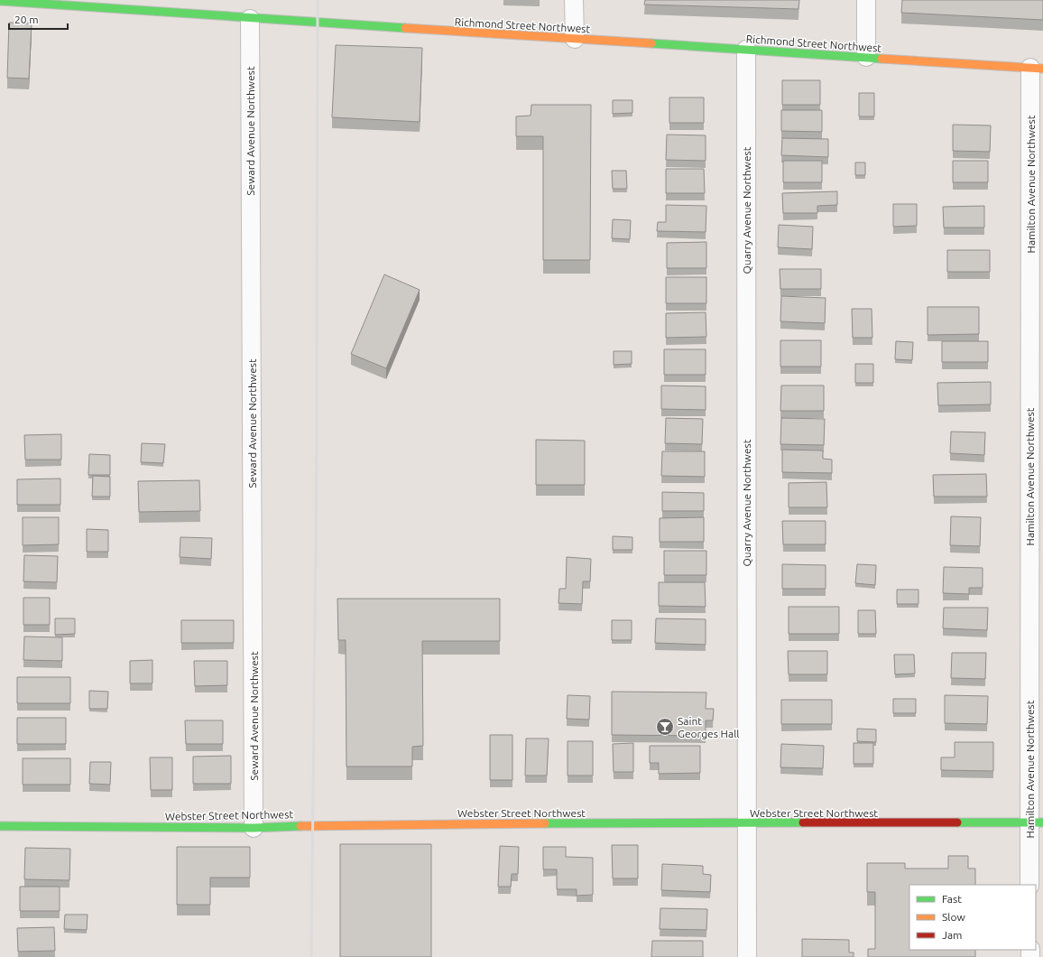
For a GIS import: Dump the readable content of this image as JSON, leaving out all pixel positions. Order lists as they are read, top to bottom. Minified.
{"streets":{"street":["Richmond Street Northwest","Seward Avenue Northwest","Hamilton Avenue Northwest","Quarry Avenue Northwest","Webster Street Northwest"]},"crossings":[["Richmond Street Northwest","Seward Avenue Northwest"],["Richmond Street Northwest","Hamilton Avenue Northwest"],["Richmond Street Northwest","Quarry Avenue Northwest"],["Seward Avenue Northwest","Webster Street Northwest"],["Hamilton Avenue Northwest","Webster Street Northwest"],["Quarry Avenue Northwest","Webster Street Northwest"]],"places":{"bar":["Saint Georges Hall"]},"legend":["Fast","Slow","Jam"],"scale_bar":"20 m"}
